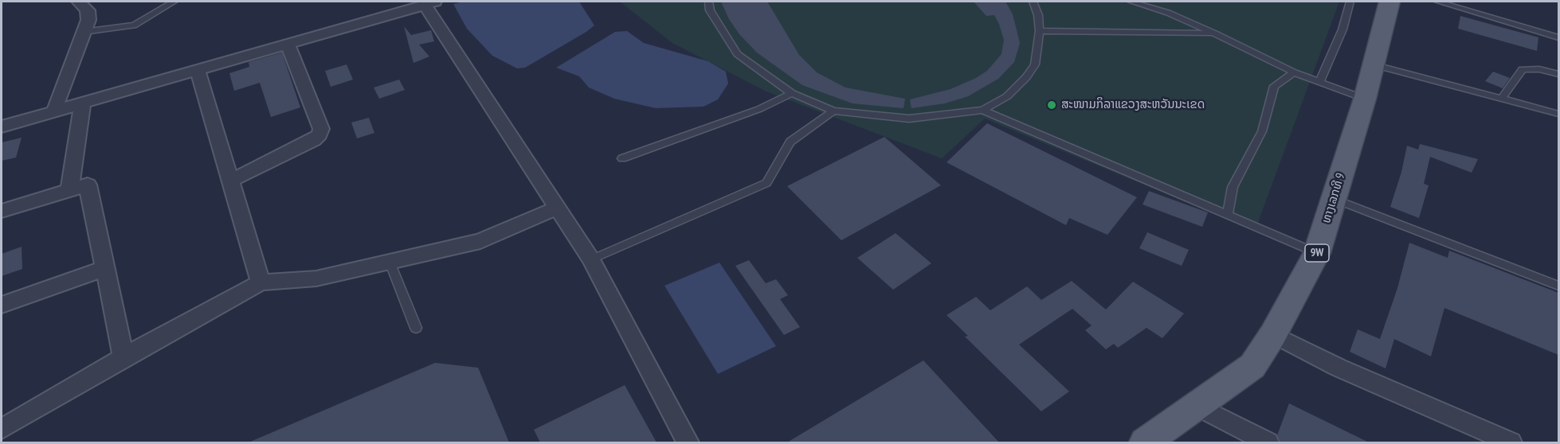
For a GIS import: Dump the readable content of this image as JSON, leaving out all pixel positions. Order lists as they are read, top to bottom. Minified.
{"streets":{"main road":["ທາງເລກທີ 9","9W"]},"places":["ສະໜາມກິລາແຂວງສະຫວັນນະເຂດ"]}
